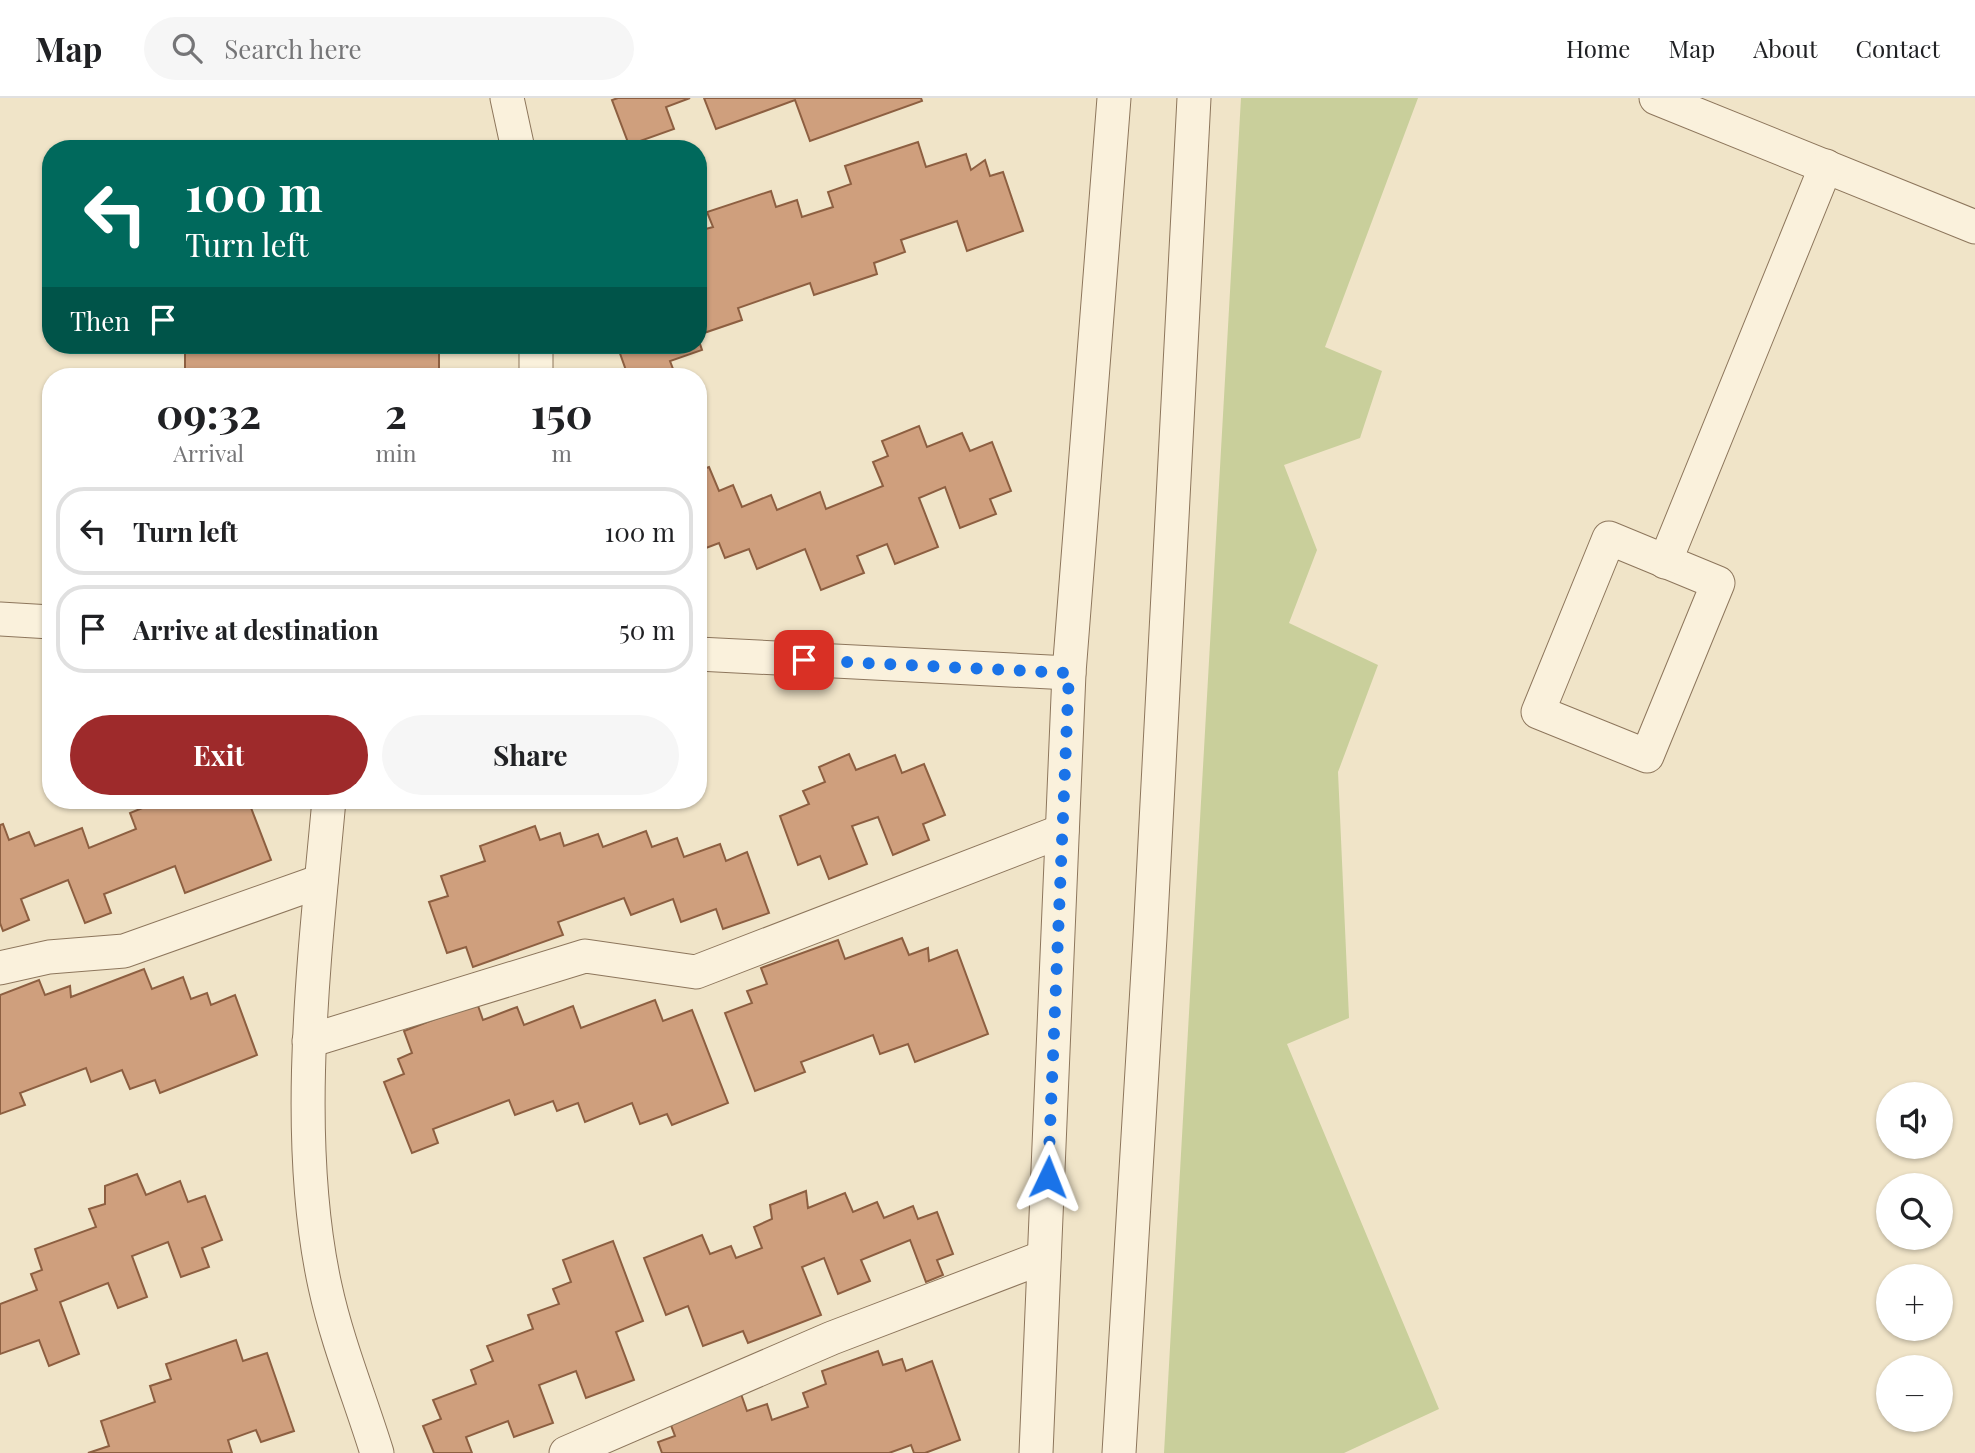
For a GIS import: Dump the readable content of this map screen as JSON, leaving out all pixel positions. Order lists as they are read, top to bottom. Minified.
{"page":{"header":"Map","search":"Search here","nav":["Home","Map","About","Contact"],"turn":["100 m","Turn left"],"then":"Then","eta":["09:32","Arrival","2","min","150","m"],"list":[{"name":"Turn left","value":"100 m"},{"name":"Arrive at destination","value":"50 m"}],"buttons":["Exit","Share"],"map_buttons":["+","−"]}}
